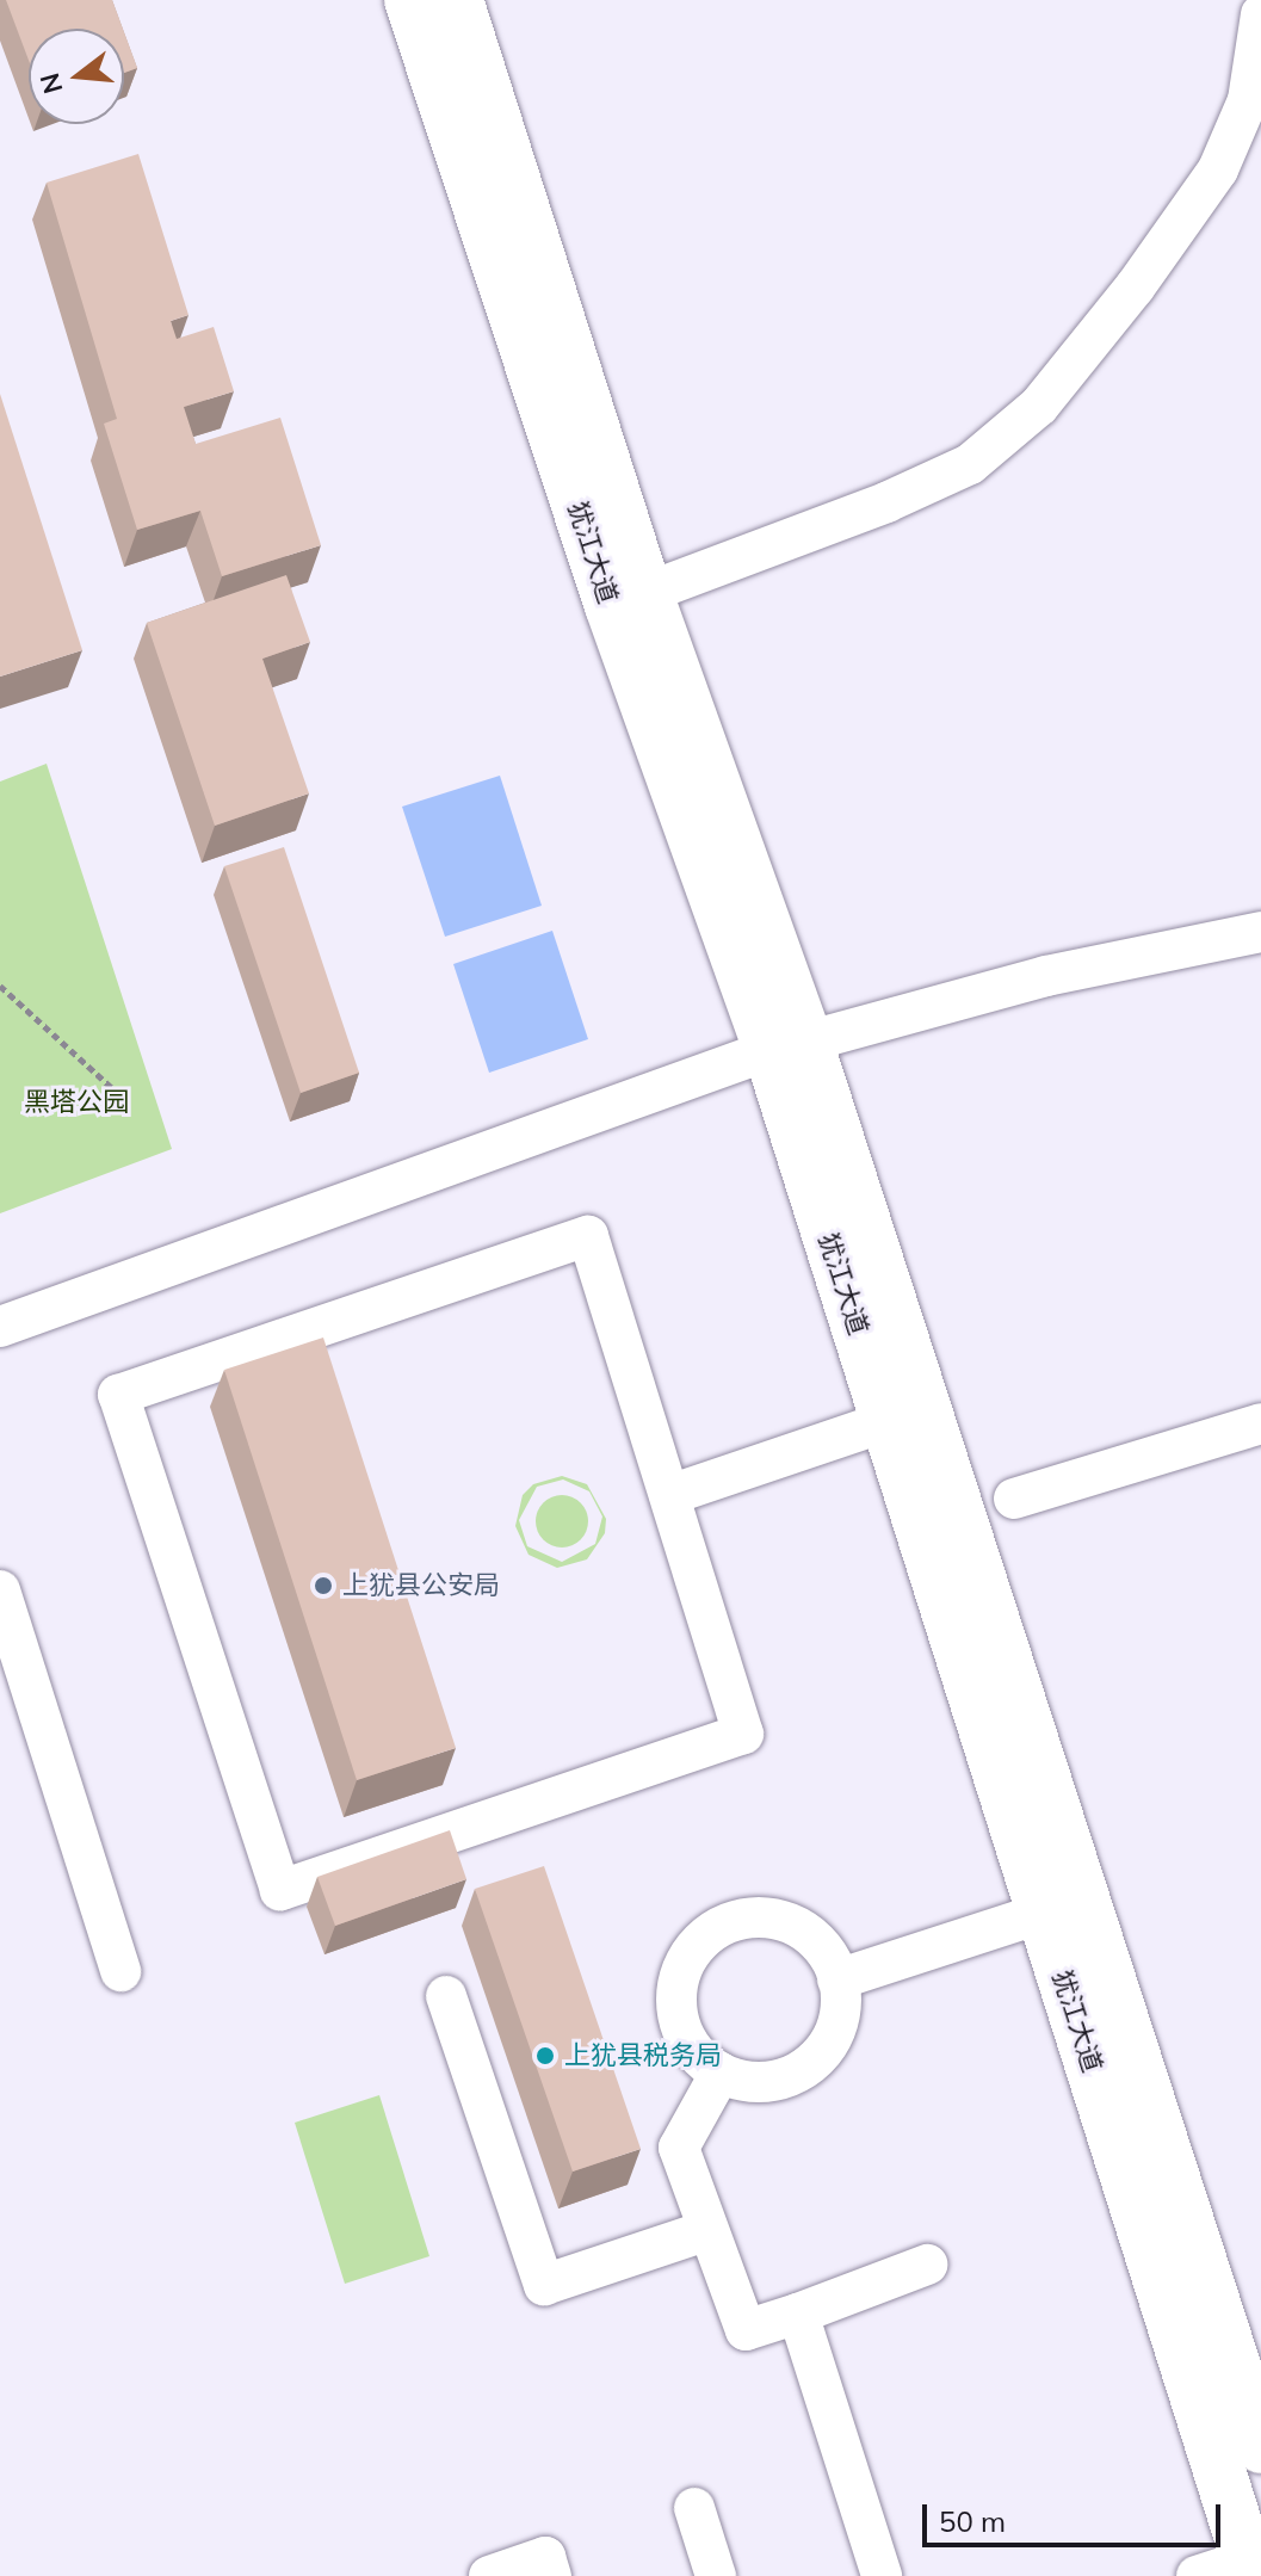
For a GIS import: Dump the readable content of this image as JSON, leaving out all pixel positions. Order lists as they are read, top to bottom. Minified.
{"streets":{"main road":["犹江大道"]},"parks":["黑塔公园"],"places":["上犹县公安局","上犹县税务局"],"scale_bar":"50 m","north":"left"}
